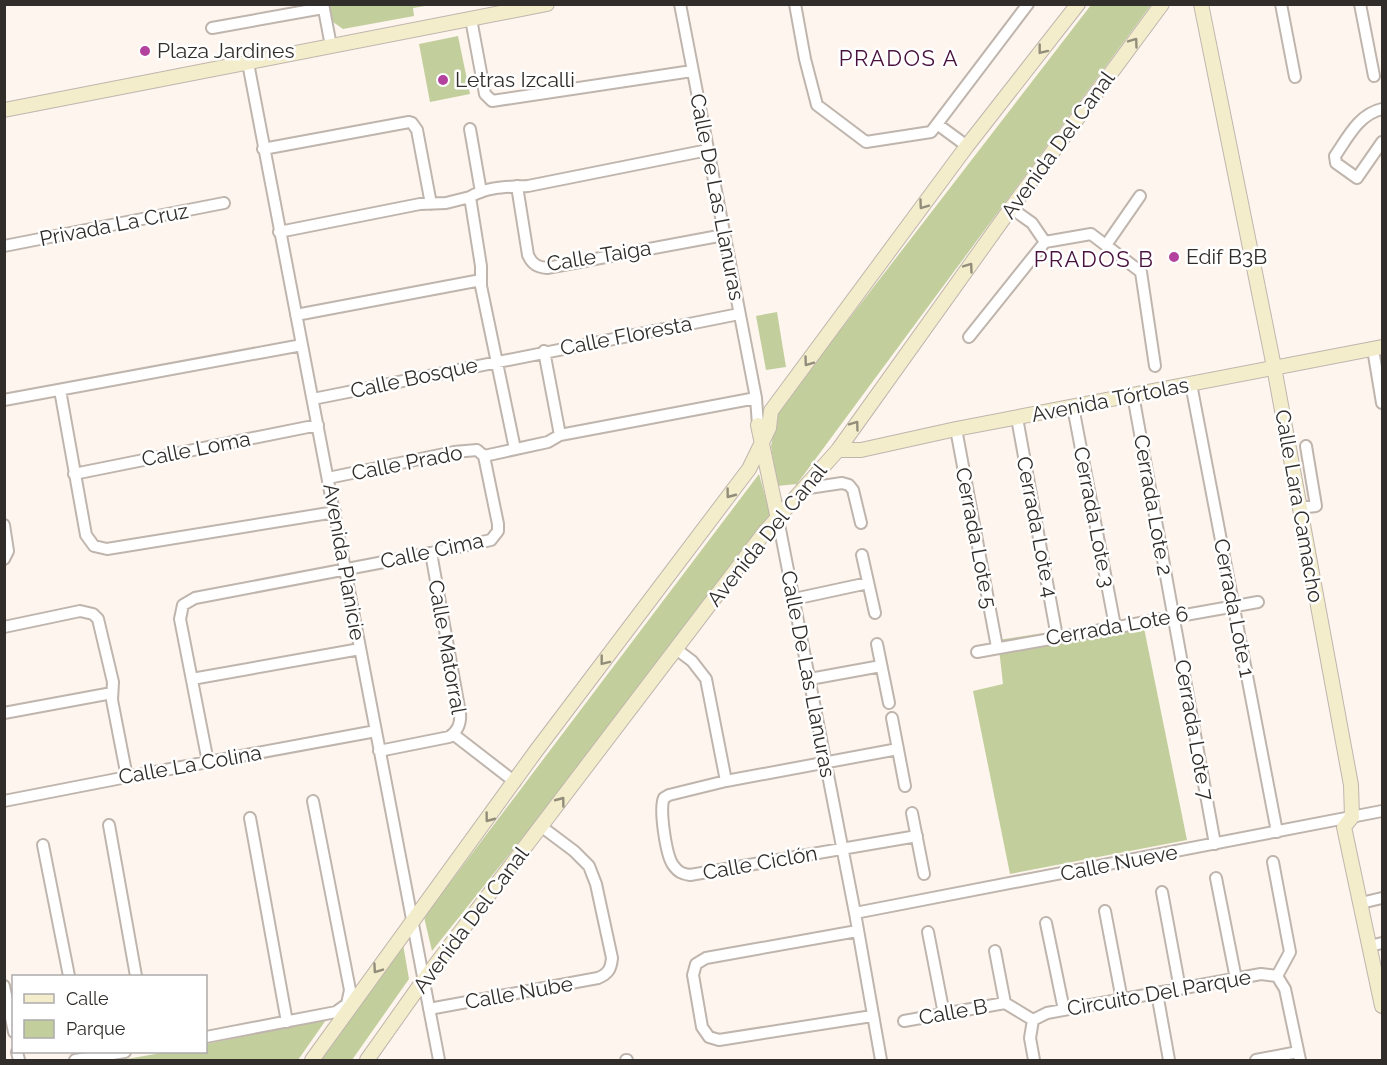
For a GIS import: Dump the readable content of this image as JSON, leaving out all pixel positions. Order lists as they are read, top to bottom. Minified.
{"streets":{"main road":["Avenida Del Canal","Calle De Las Llanuras","Avenida Tórtolas","Calle Lara Camacho"],"street":["Privada La Cruz","Calle Taiga","Calle Floresta","Calle Bosque","Calle Loma","Calle Prado","Cerrada Lote 2","Cerrada Lote 3","Cerrada Lote 4","Cerrada Lote 5","Calle Cima","Avenida Planicie","Cerrada Lote 1","Cerrada Lote 6","Calle Matorral","Cerrada Lote 7","Calle La Colina","Calle Ciclón","Calle Nueve","Calle Nube","Circuito Del Parque","Calle B"]},"crossings":[["Avenida Del Canal","Calle De Las Llanuras"],["Avenida Del Canal","Avenida Tórtolas"],["Avenida Del Canal","Avenida Planicie"],["Avenida Del Canal","Calle Nube"],["Calle De Las Llanuras","Calle Taiga"],["Calle De Las Llanuras","Calle Floresta"],["Calle De Las Llanuras","Calle Ciclón"],["Calle De Las Llanuras","Calle Nueve"],["Calle Floresta","Calle Prado"],["Calle Bosque","Avenida Planicie"],["Avenida Tórtolas","Cerrada Lote 2"],["Avenida Tórtolas","Calle Lara Camacho"],["Avenida Tórtolas","Cerrada Lote 3"],["Avenida Tórtolas","Cerrada Lote 4"],["Avenida Tórtolas","Cerrada Lote 5"],["Avenida Tórtolas","Cerrada Lote 1"],["Calle Loma","Avenida Planicie"],["Calle Prado","Calle Cima"],["Calle Prado","Avenida Planicie"],["Cerrada Lote 2","Cerrada Lote 6"],["Cerrada Lote 2","Cerrada Lote 7"],["Calle Lara Camacho","Calle Nueve"],["Cerrada Lote 3","Cerrada Lote 6"],["Cerrada Lote 4","Cerrada Lote 6"],["Cerrada Lote 5","Cerrada Lote 6"],["Calle Cima","Avenida Planicie"],["Calle Cima","Calle Matorral"],["Avenida Planicie","Calle Matorral"],["Avenida Planicie","Calle La Colina"],["Avenida Planicie","Calle Nube"],["Cerrada Lote 1","Cerrada Lote 6"],["Cerrada Lote 1","Calle Nueve"],["Cerrada Lote 6","Cerrada Lote 7"],["Cerrada Lote 7","Calle Nueve"],["Circuito Del Parque","Calle B"]],"districts":["PRADOS A","PRADOS B"],"places":["Plaza Jardines","Letras Izcalli","Edif B3B"],"legend":["Calle","Parque"]}
